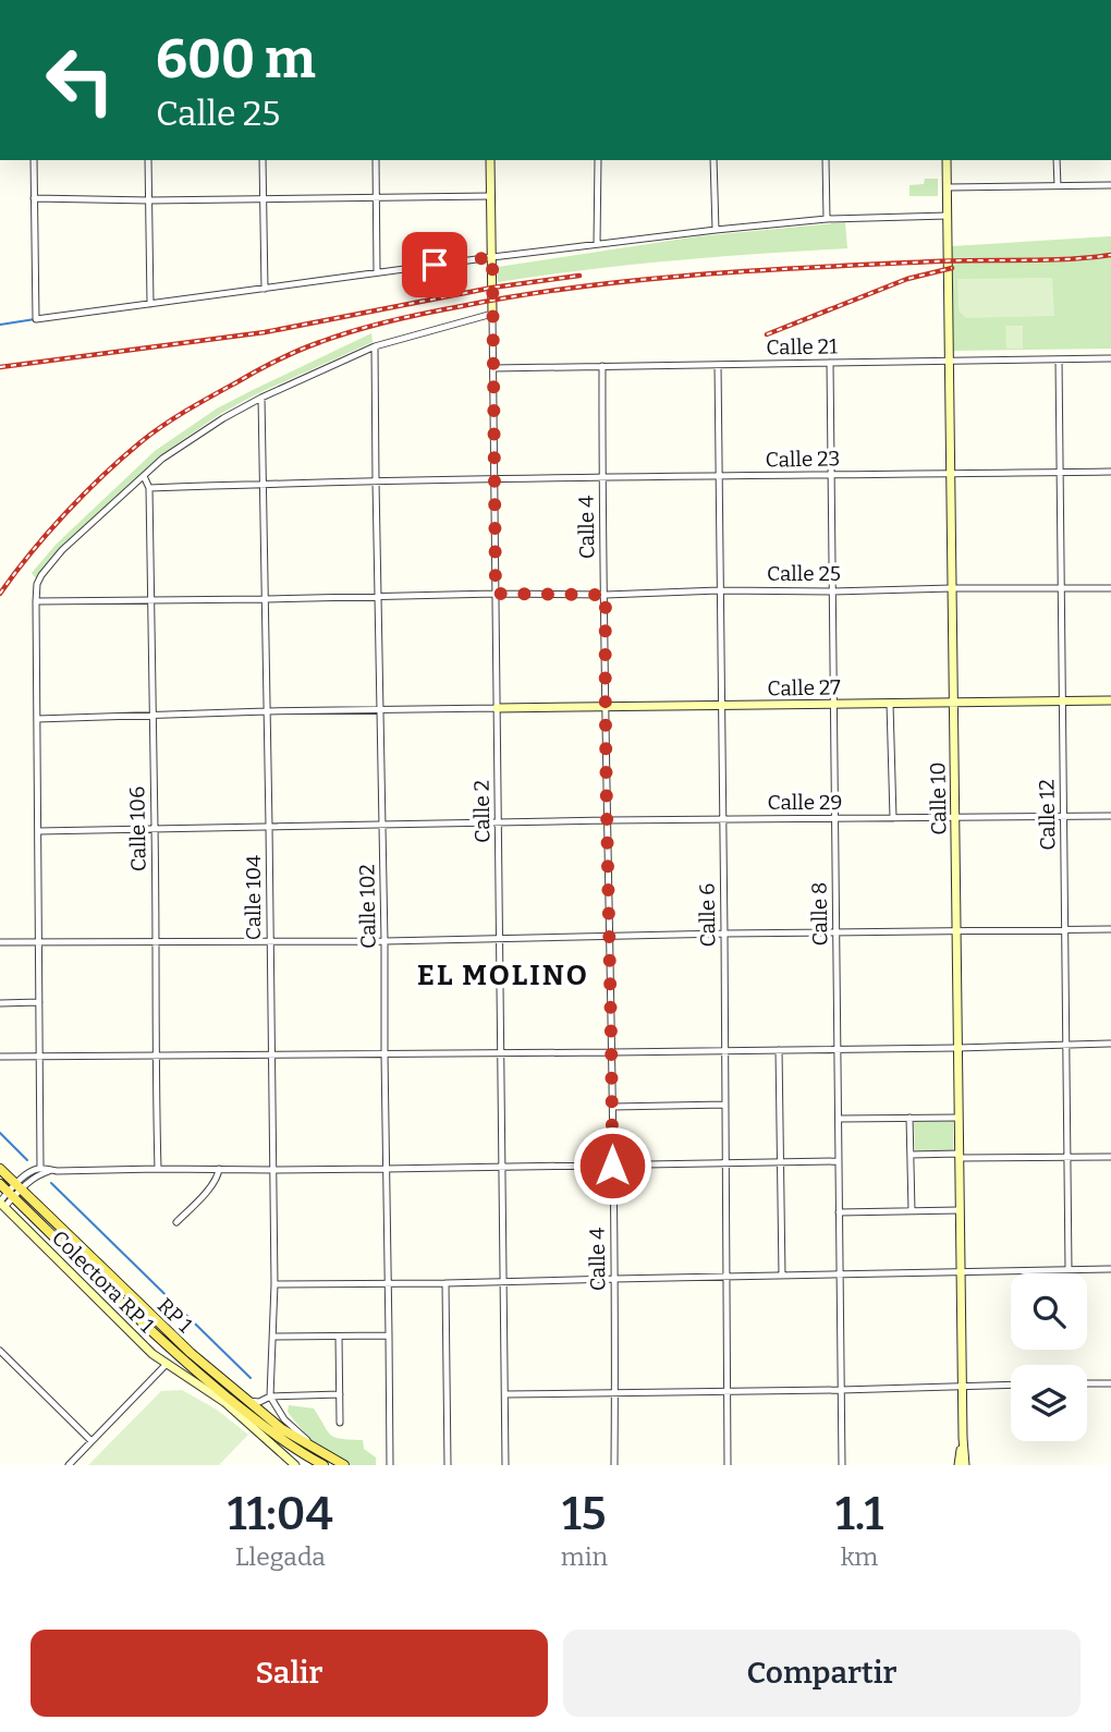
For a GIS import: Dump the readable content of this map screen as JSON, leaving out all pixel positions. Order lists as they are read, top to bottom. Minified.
{"streets":{"main road":["RP 1"],"street":["Calle 21","Calle 23","Calle 4","Calle 25","Calle 27","Calle 10","Calle 29","Calle 2","Calle 12","Calle 106","Calle 104","Calle 102","Calle 8","Calle 6","Colectora RP 1"]},"crossings":[["Calle 21","Calle 4"],["Calle 21","Calle 10"],["Calle 21","Calle 2"],["Calle 21","Calle 12"],["Calle 21","Calle 8"],["Calle 21","Calle 6"],["Calle 23","Calle 4"],["Calle 23","Calle 10"],["Calle 23","Calle 2"],["Calle 23","Calle 12"],["Calle 23","Calle 106"],["Calle 23","Calle 104"],["Calle 23","Calle 102"],["Calle 23","Calle 8"],["Calle 23","Calle 6"],["Calle 4","Calle 25"],["Calle 4","Calle 27"],["Calle 4","Calle 29"],["Calle 25","Calle 10"],["Calle 25","Calle 2"],["Calle 25","Calle 12"],["Calle 25","Calle 106"],["Calle 25","Calle 104"],["Calle 25","Calle 102"],["Calle 25","Calle 8"],["Calle 25","Calle 6"],["Calle 27","Calle 10"],["Calle 27","Calle 2"],["Calle 27","Calle 12"],["Calle 27","Calle 8"],["Calle 27","Calle 6"],["Calle 10","Calle 29"],["Calle 29","Calle 2"],["Calle 29","Calle 12"],["Calle 29","Calle 106"],["Calle 29","Calle 104"],["Calle 29","Calle 102"],["Calle 29","Calle 8"],["Calle 29","Calle 6"]],"districts":["EL MOLINO"],"page":{"turn":["600 m","Calle 25"],"eta":["11:04","Llegada","15","min","1.1","km"],"buttons":["Salir","Compartir"]}}
